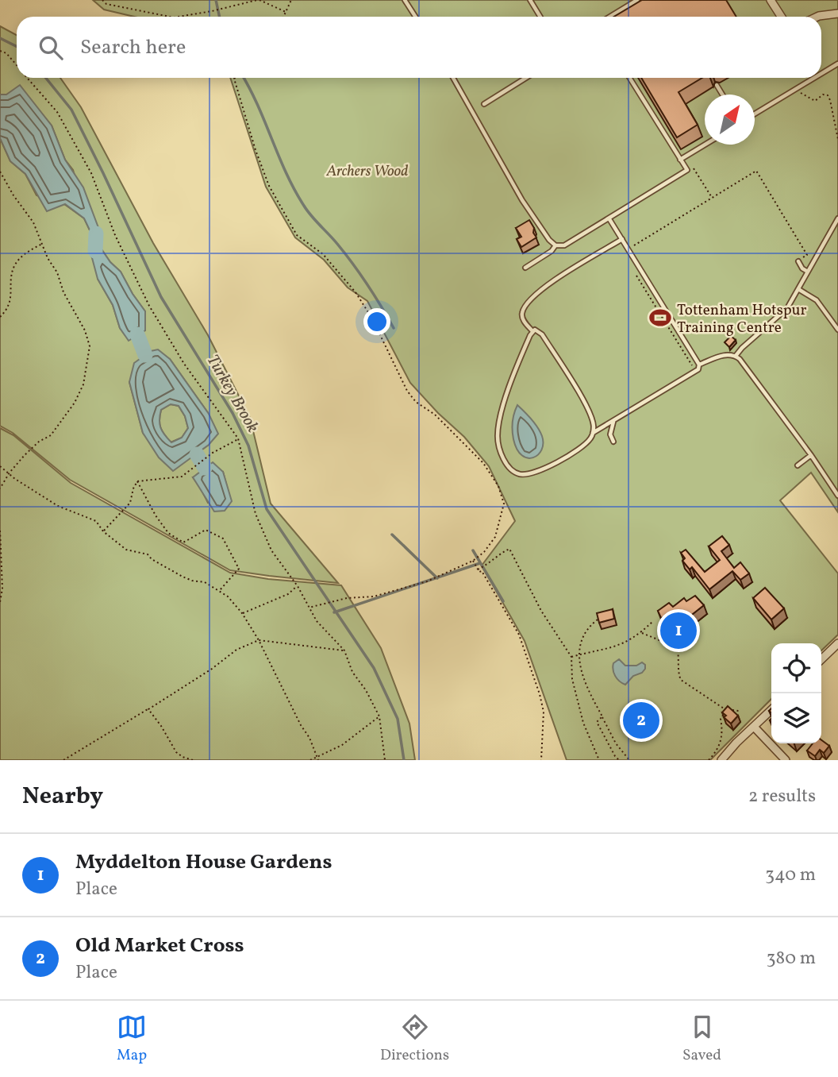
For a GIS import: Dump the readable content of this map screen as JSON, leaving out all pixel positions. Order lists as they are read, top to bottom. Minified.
{"water":["Turkey Brook"],"parks":["Archers Wood"],"places":{"sports":["Tottenham Hotspur Training Centre"]},"north":"top right","page":{"search":"Search here","pins":["1","2"],"heading":["Nearby","2 results"],"list":[{"mark":"1","name":"Myddelton House Gardens","note":"Place","value":"340 m"},{"mark":"2","name":"Old Market Cross","note":"Place","value":"380 m"}],"nav":["Map","Directions","Saved"]}}
